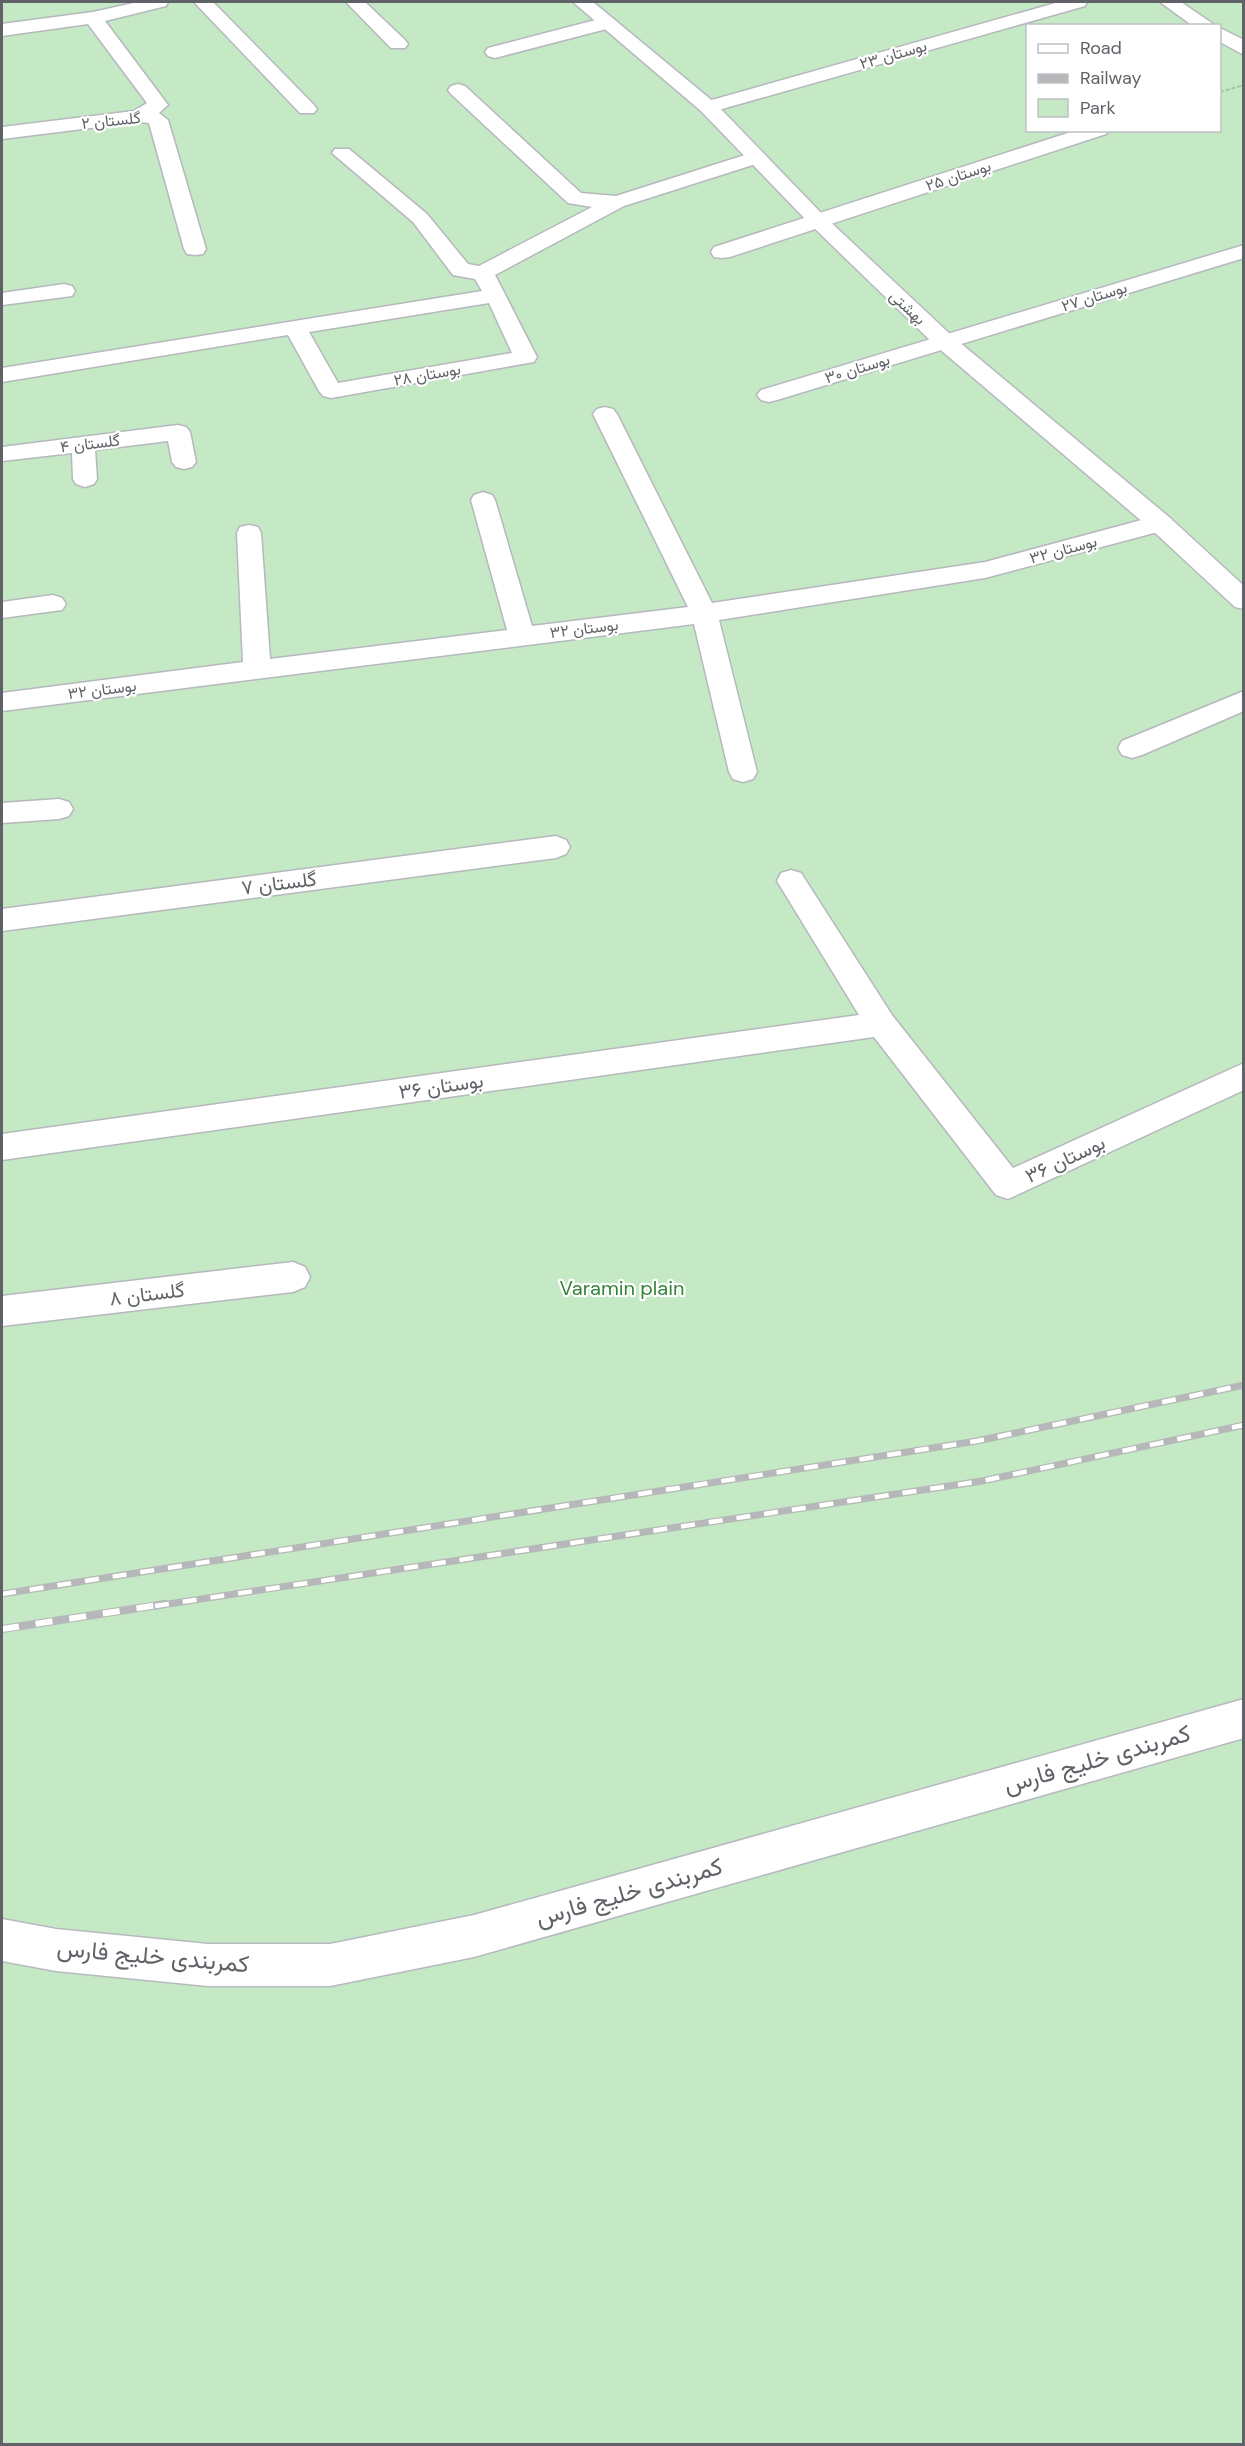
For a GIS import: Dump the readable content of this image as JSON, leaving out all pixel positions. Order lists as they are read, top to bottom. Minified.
{"streets":{"street":["بوستان ۲۳","گلستان ۲","بوستان ۲۵","بوستان ۲۷","بهشتی","بوستان ۳۰","بوستان ۲۸","گلستان ۴","بوستان ۳۲","گلستان ۷","بوستان ۳۶","گلستان ۸","کمربندی خلیج فارس"]},"crossings":[["بوستان ۲۳","بهشتی"],["بوستان ۲۵","بهشتی"],["بوستان ۲۷","بهشتی"],["بوستان ۲۷","بوستان ۳۰"],["بهشتی","بوستان ۳۰"],["بهشتی","بوستان ۳۲"]],"parks":["Varamin plain"],"legend":["Road","Railway","Park"]}
